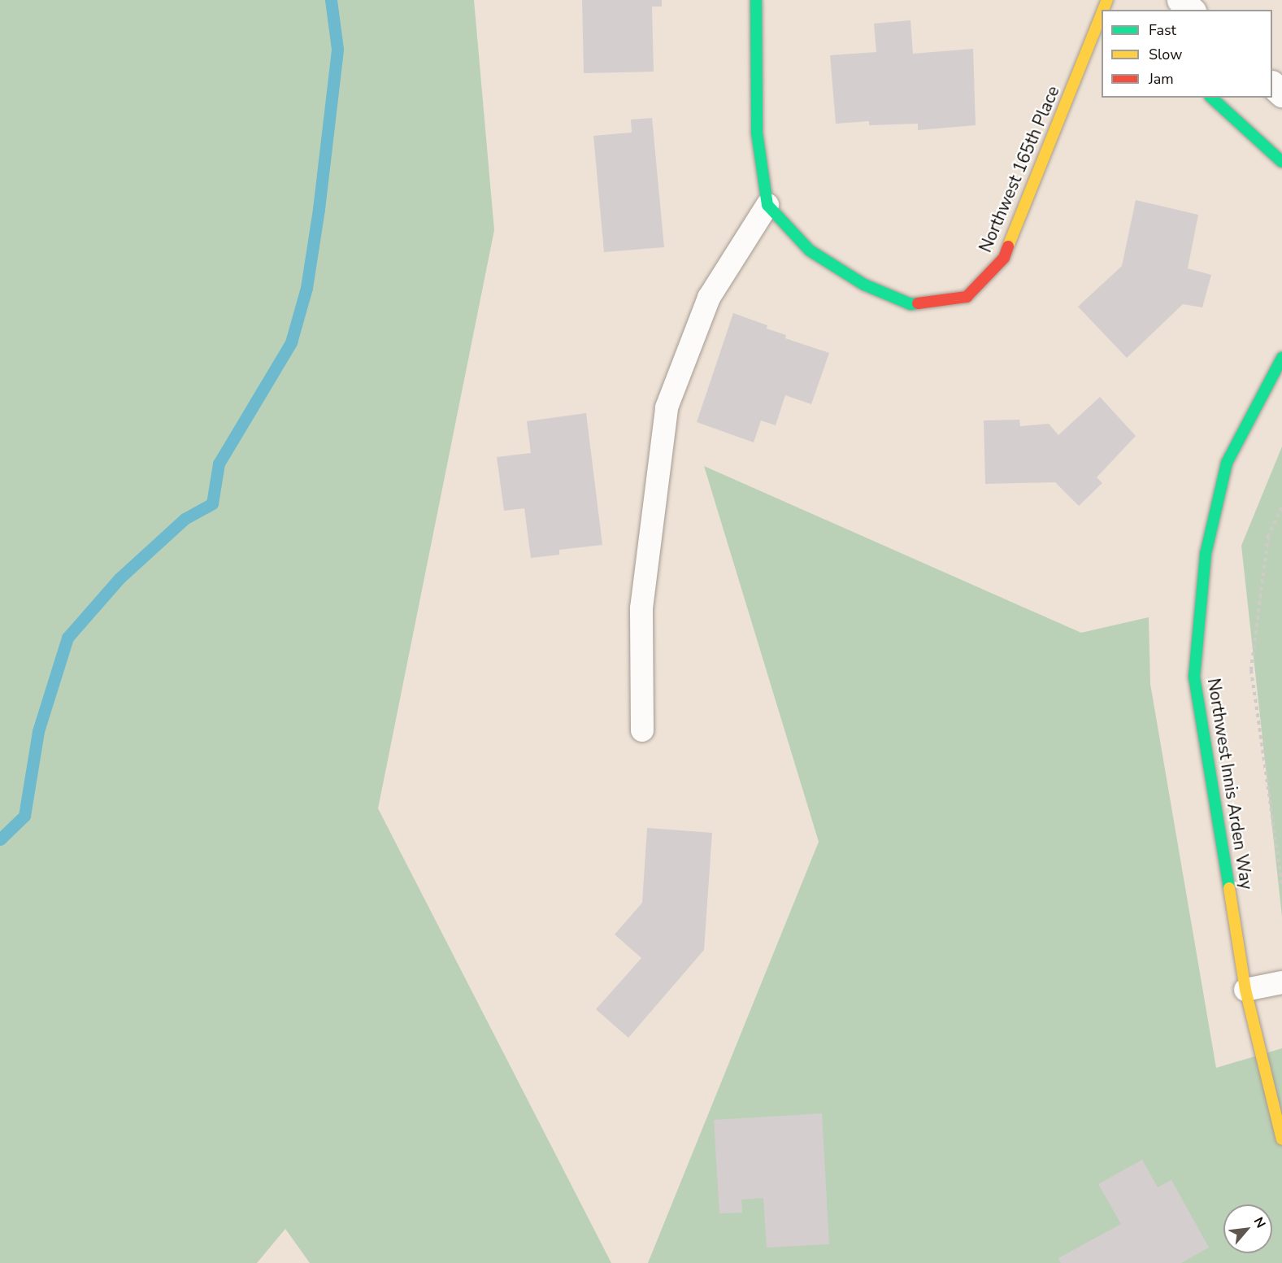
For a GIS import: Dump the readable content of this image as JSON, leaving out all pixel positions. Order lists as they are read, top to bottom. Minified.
{"streets":{"street":["Northwest 165th Place","Northwest Innis Arden Way"]},"legend":["Fast","Slow","Jam"],"north":"top right"}
